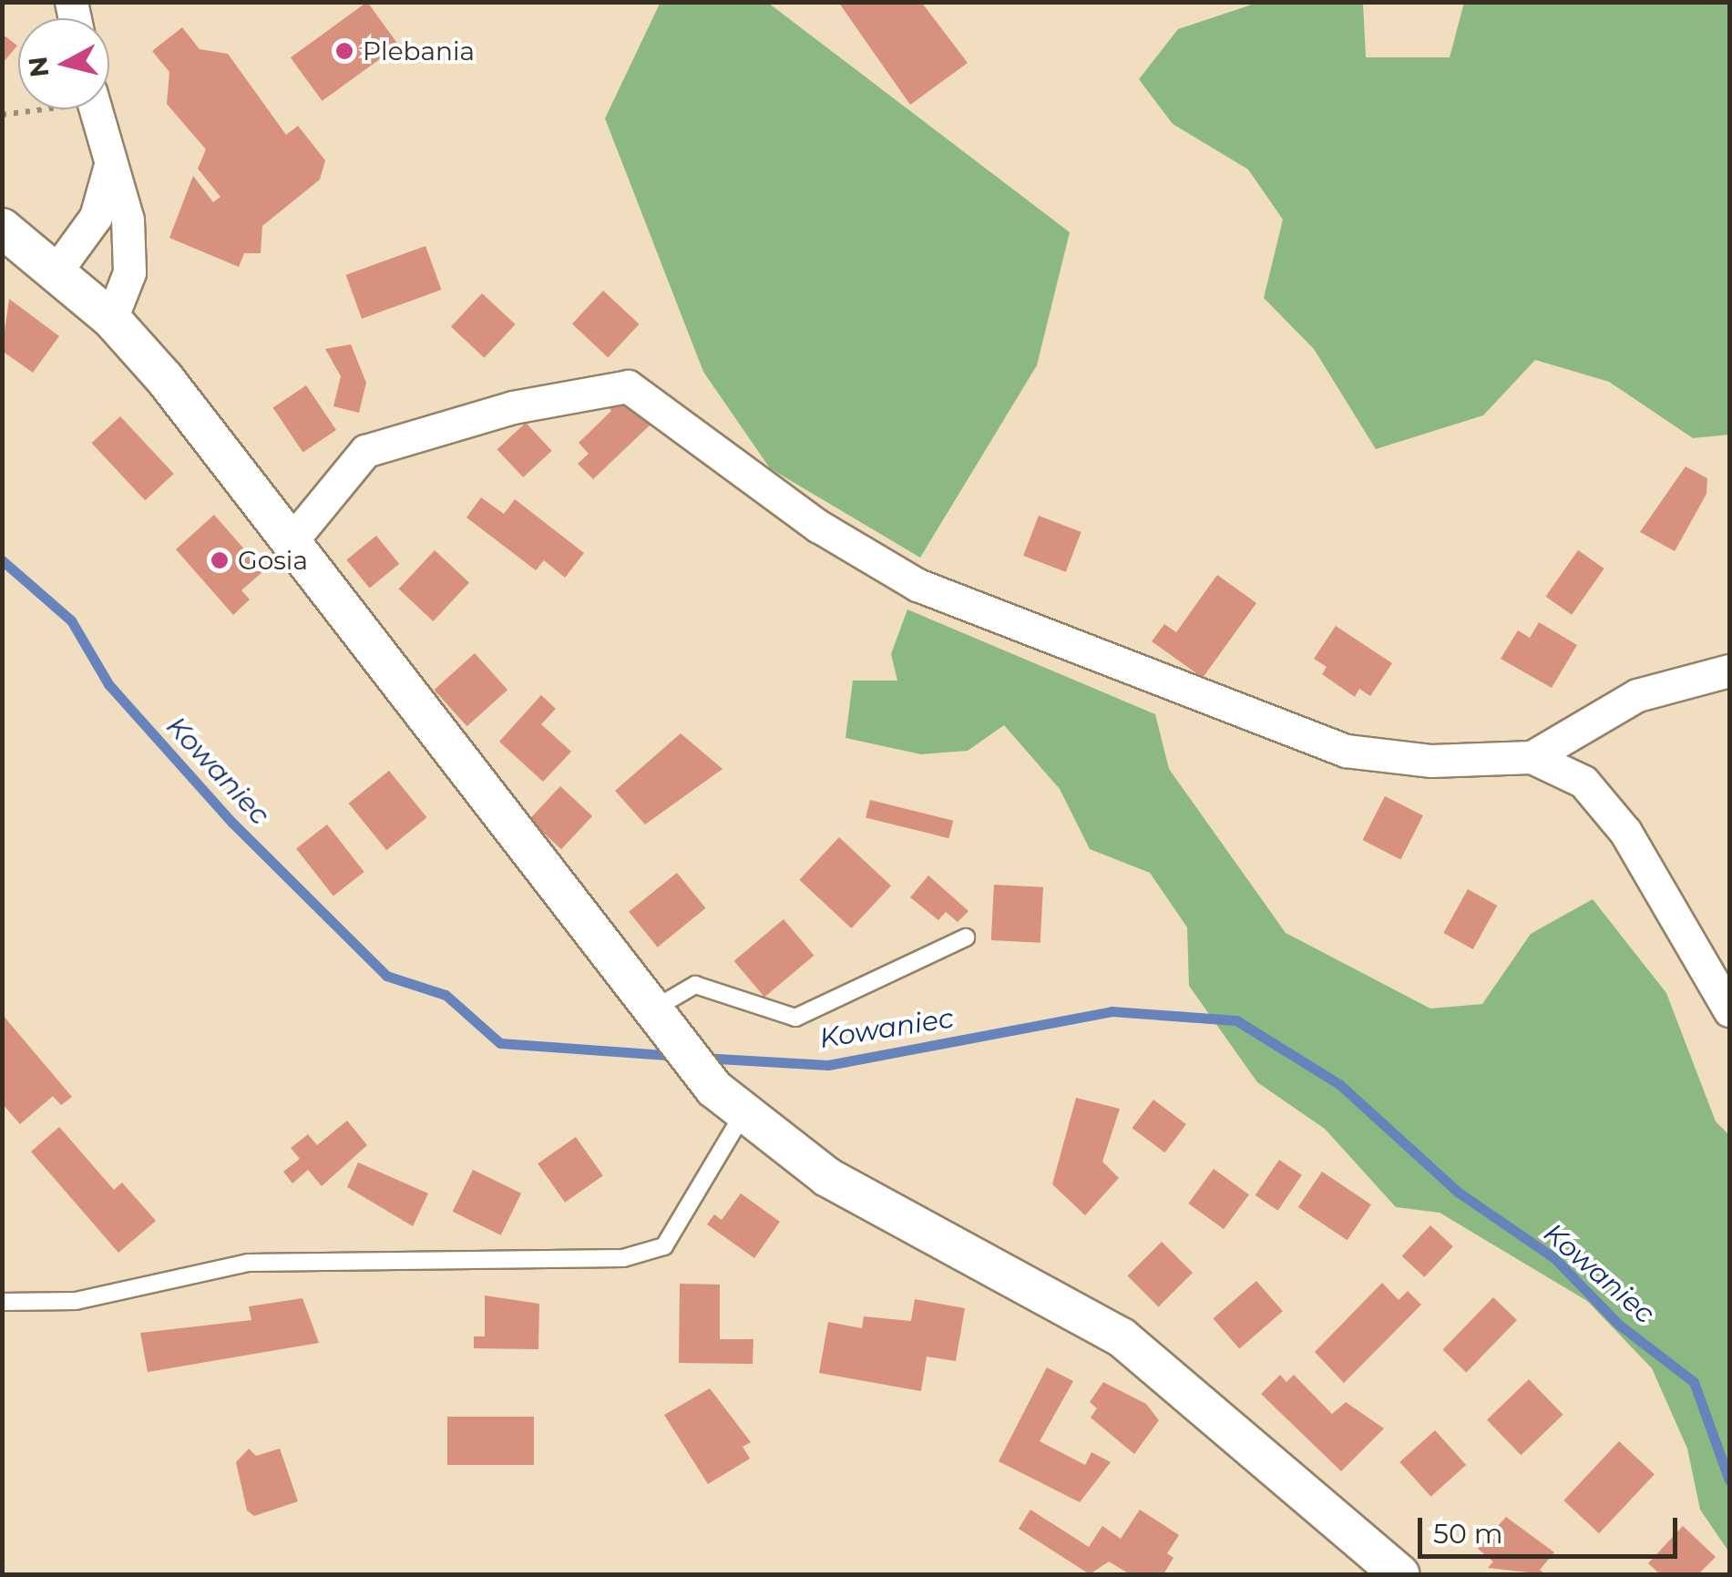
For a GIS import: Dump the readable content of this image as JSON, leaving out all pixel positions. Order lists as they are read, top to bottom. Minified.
{"water":["Kowaniec"],"places":["Plebania","Gosia"],"scale_bar":"50 m","north":"left"}
